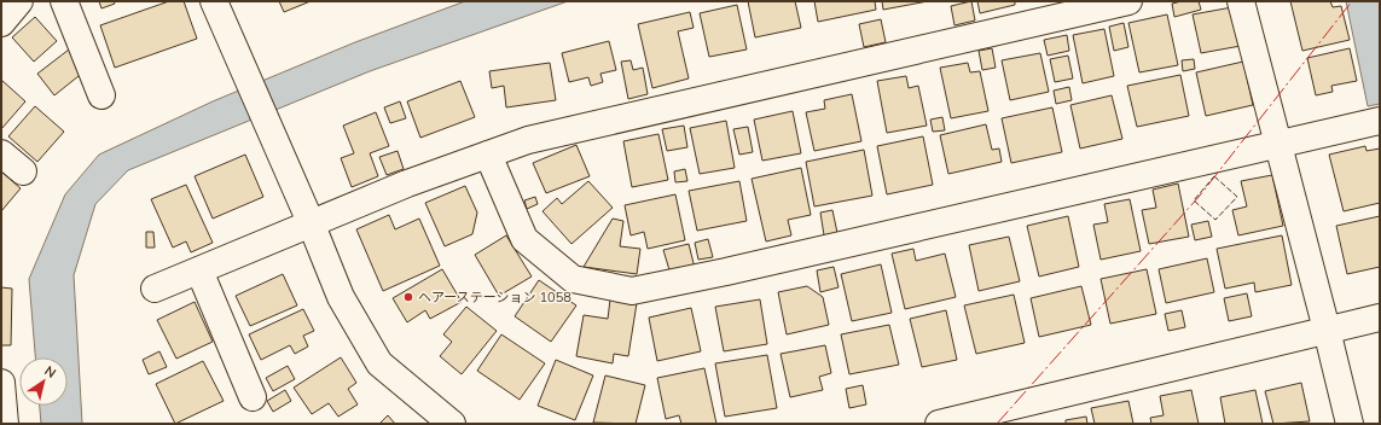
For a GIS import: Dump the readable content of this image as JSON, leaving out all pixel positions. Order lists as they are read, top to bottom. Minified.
{"places":["ヘアーステーション 1058"],"north":"top right"}
